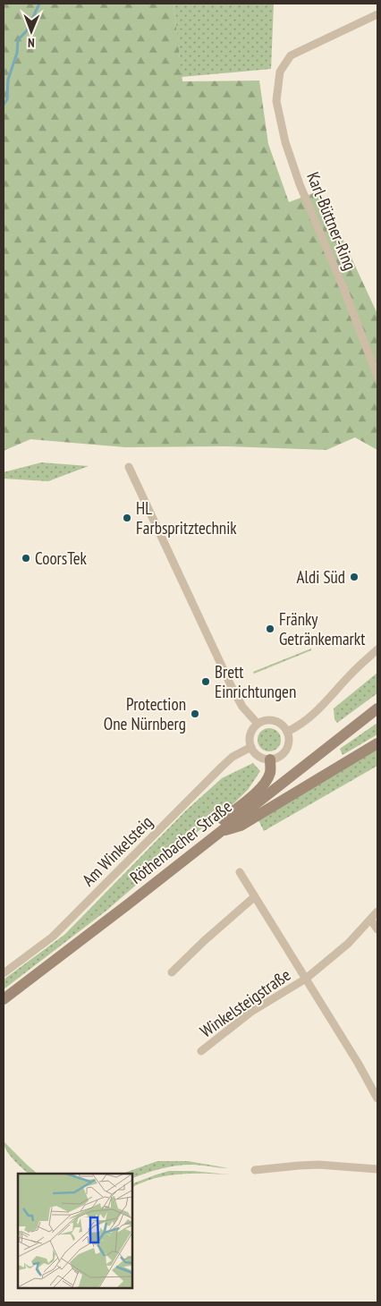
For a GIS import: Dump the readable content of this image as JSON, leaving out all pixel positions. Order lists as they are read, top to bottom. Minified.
{"streets":{"main road":["Röthenbacher Straße"],"street":["Karl-Büttner-Ring","Am Winkelsteig","Winkelsteigstraße"]},"places":["HL Farbspritztechnik","CoorsTek","Aldi Süd","Fränky Getränkemarkt","Brett Einrichtungen","Protection One Nürnberg"],"north":"bottom"}
